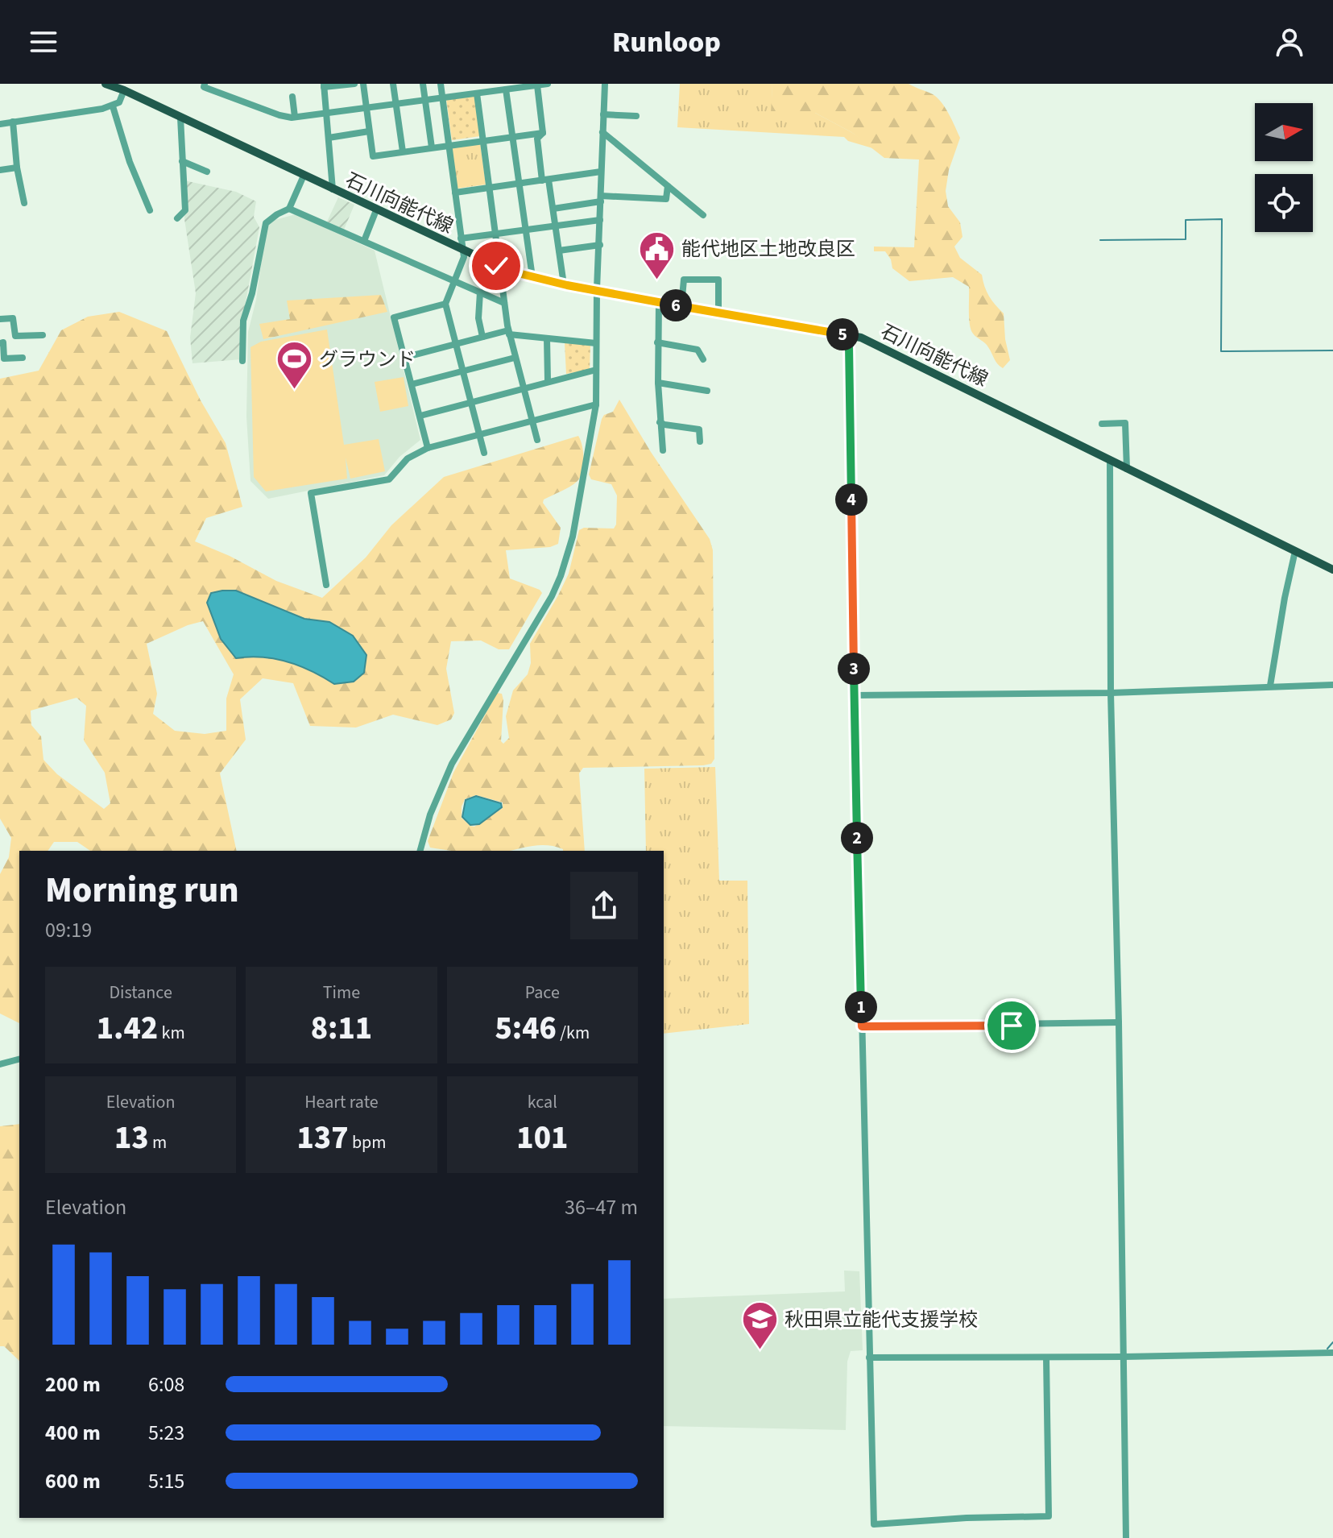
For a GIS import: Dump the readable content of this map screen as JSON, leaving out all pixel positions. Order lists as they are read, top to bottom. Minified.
{"streets":{"main road":["石川向能代線"]},"places":{"public building":["能代地区土地改良区"],"sports":["グラウンド"],"school or university":["秋田県立能代支援学校"]},"north":"right","page":{"header":"Runloop","pins":["6","5","4","3","2","1"],"heading":["Morning run","09:19"],"stats":[["Distance","1.42 km"],["Time","8:11"],["Pace","5:46 /km"],["Elevation","13 m"],["Heart rate","137 bpm"],["kcal","101"]],"chart":["Elevation","36–47 m"],"list":[{"name":"200 m","note":"6:08"},{"name":"400 m","note":"5:23"},{"name":"600 m","note":"5:15"}]}}
